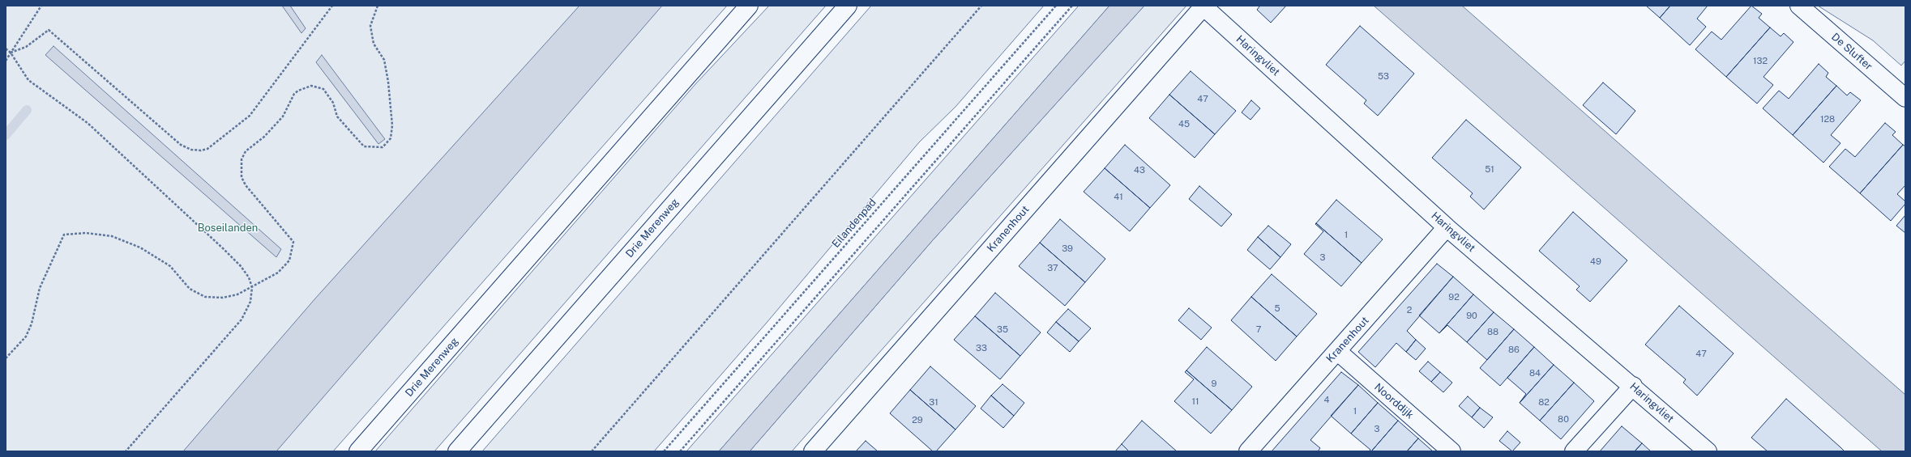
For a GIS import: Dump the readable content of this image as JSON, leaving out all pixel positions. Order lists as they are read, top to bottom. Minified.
{"streets":{"main road":["De Slufter","Haringvliet","Drie Merenweg","Kranenhout","Noorddijk"],"path":["Eilandenpad"]},"crossings":[["Haringvliet","Kranenhout"],["Kranenhout","Noorddijk"]],"parks":["Boseilanden"],"house_numbers":["132","53","47","128","45","51","43","41","1","39","3","49","37","92","5","2","90","35","7","88","33","86","47","84","9","4","11","31","82","1","80","29","3"]}
